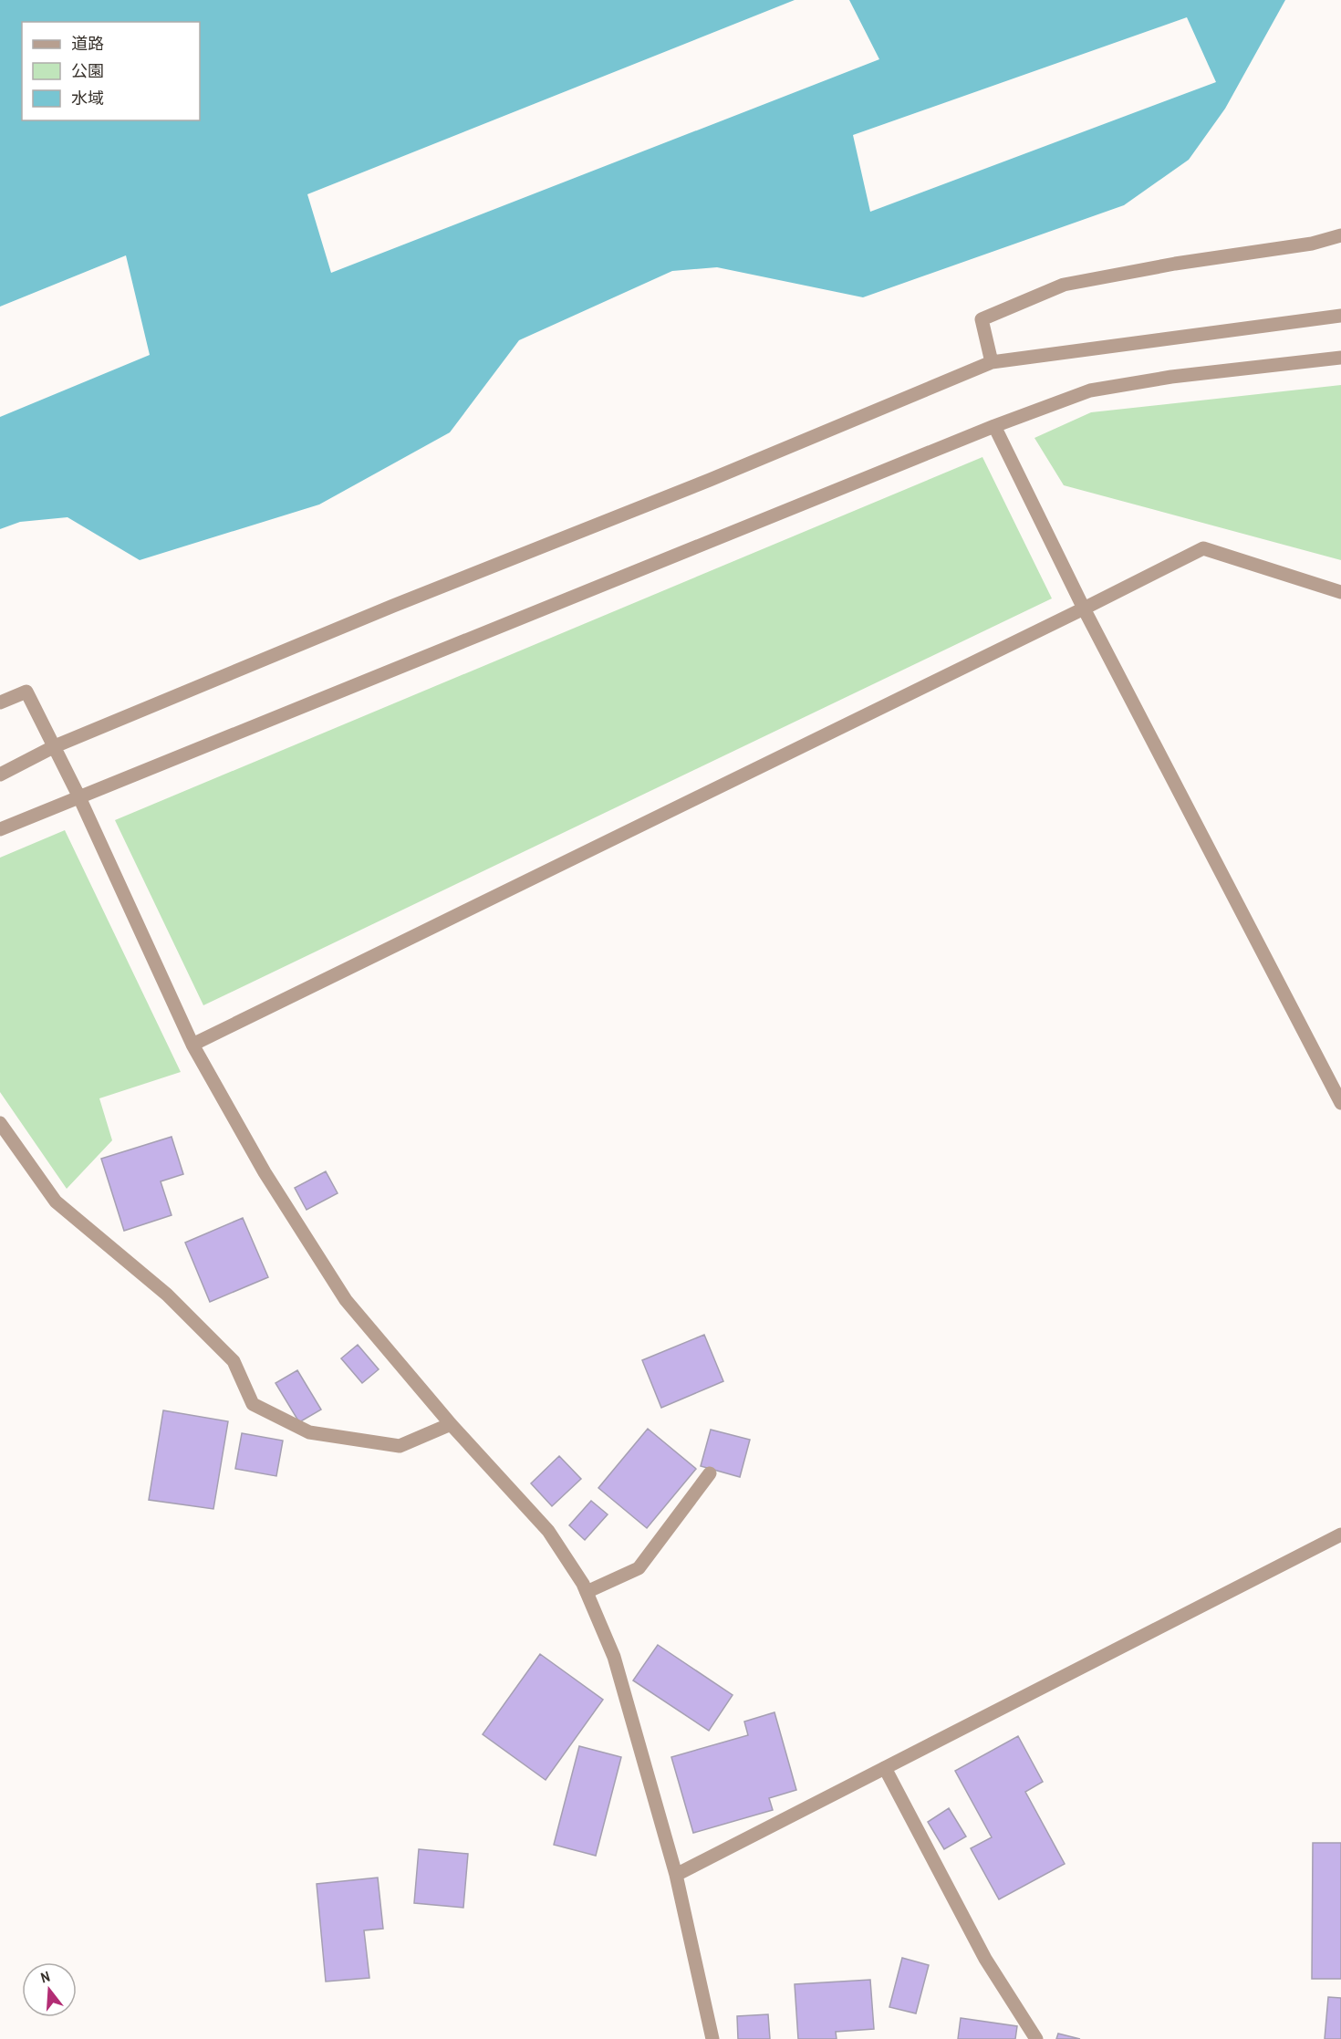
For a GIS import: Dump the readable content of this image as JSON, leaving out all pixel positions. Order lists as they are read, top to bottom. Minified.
{"legend":["道路","公園","水域"],"north":"top"}
